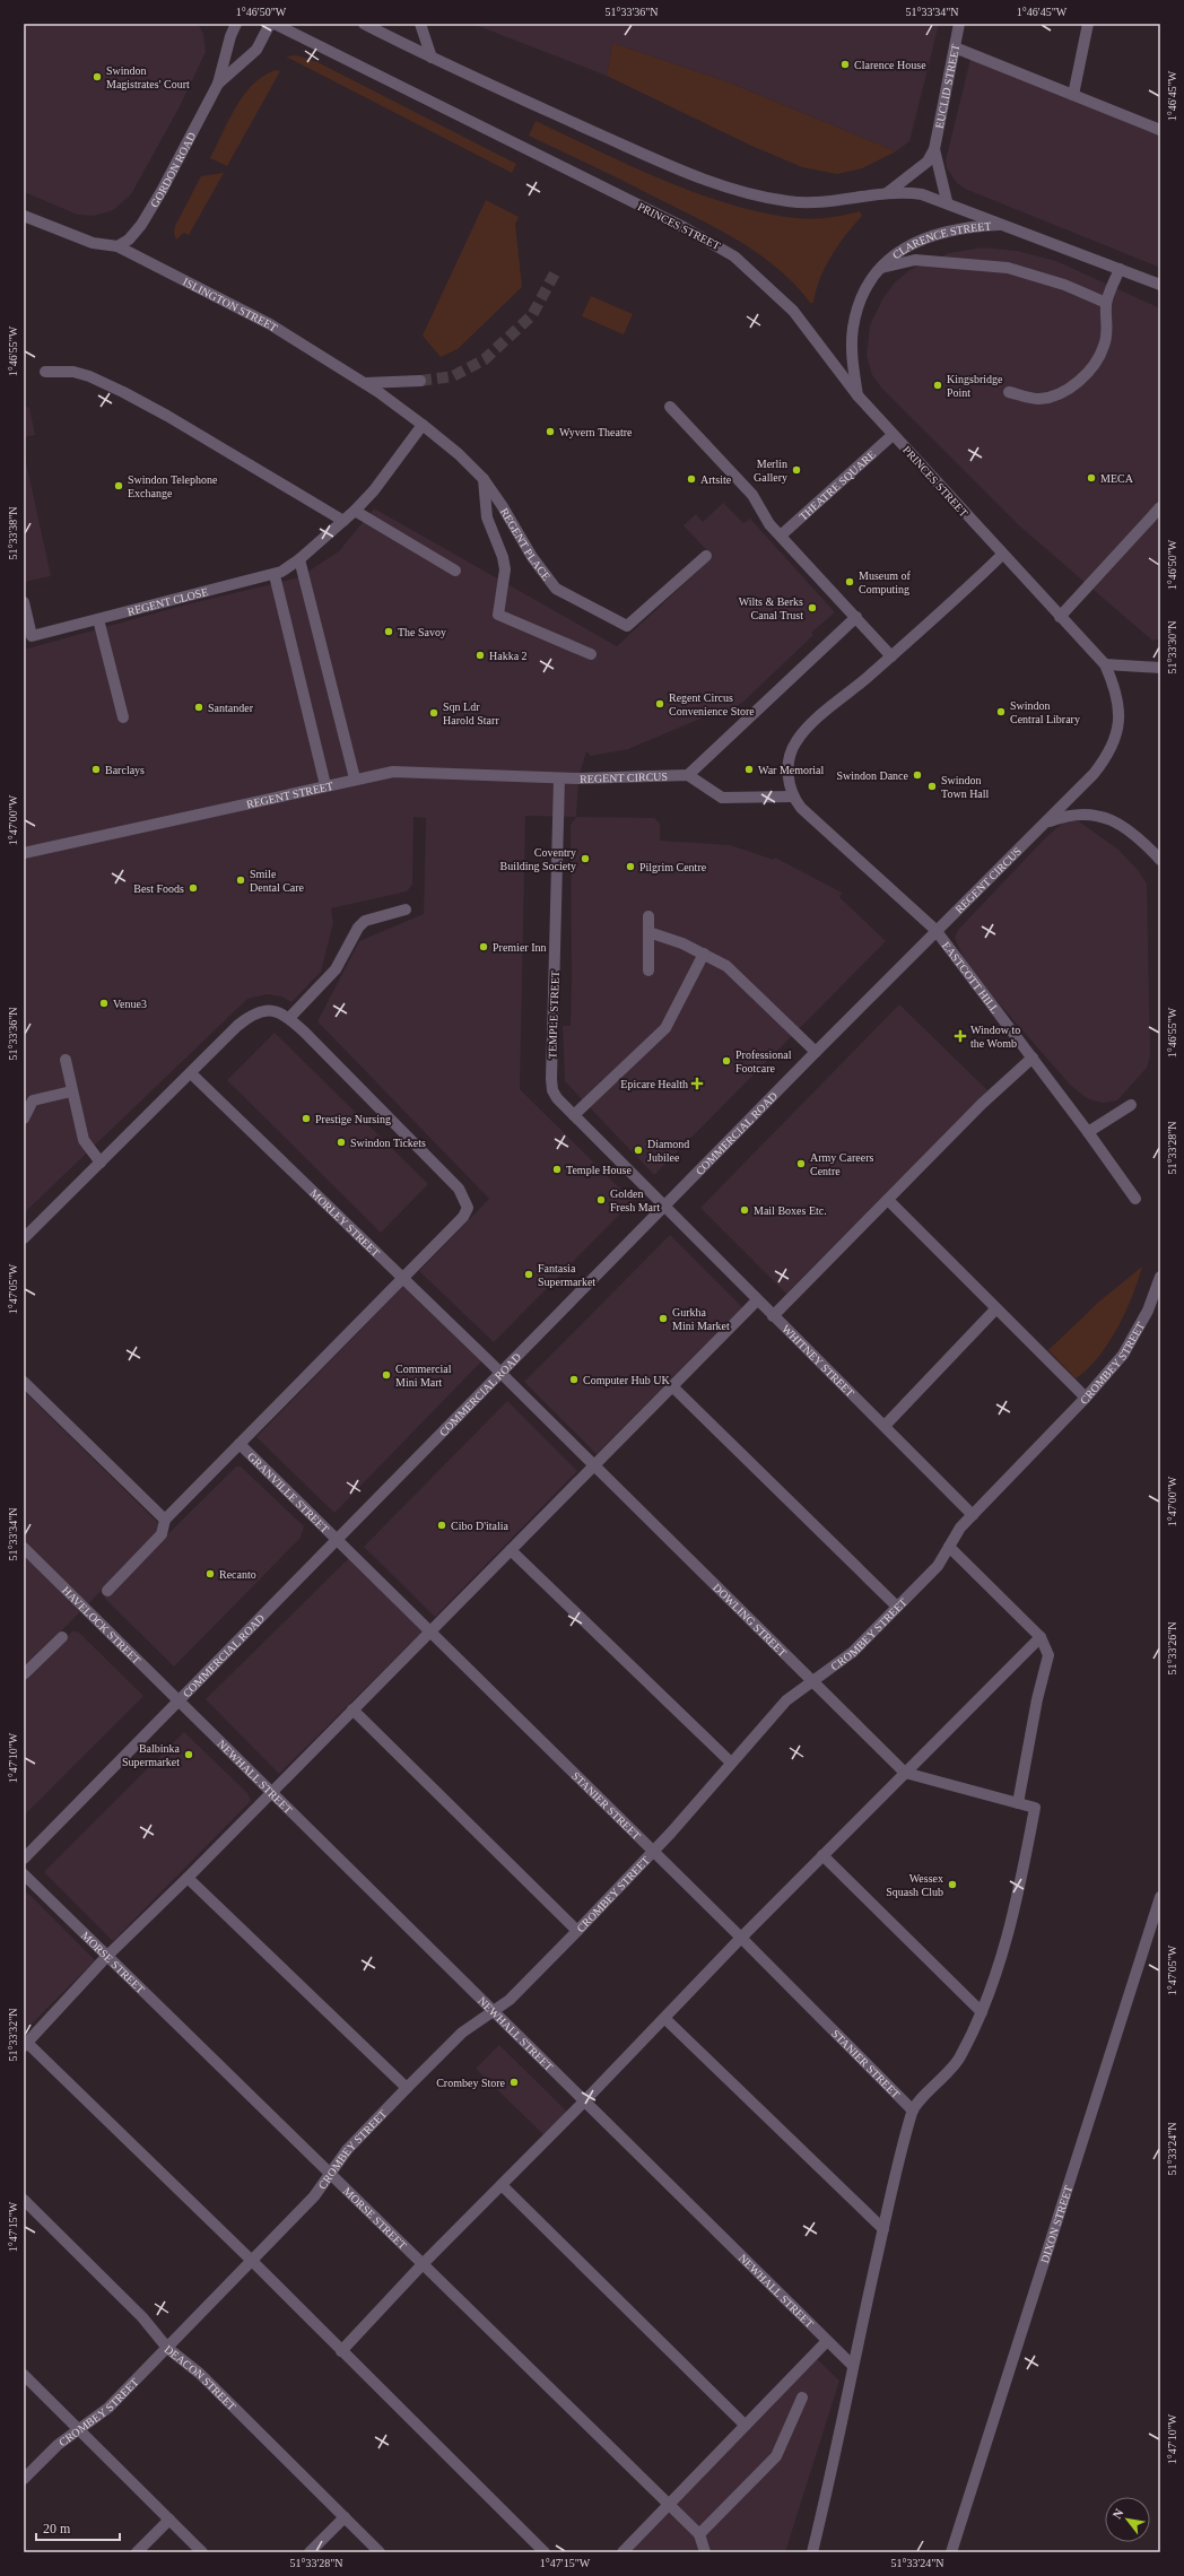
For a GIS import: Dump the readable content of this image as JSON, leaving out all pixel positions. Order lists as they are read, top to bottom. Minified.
{"streets":{"street":["EUCLID STREET","GORDON ROAD","PRINCES STREET","CLARENCE STREET","ISLINGTON STREET","THEATRE SQUARE","REGENT PLACE","REGENT CLOSE","REGENT CIRCUS","REGENT STREET","EASTCOTT HILL","TEMPLE STREET","COMMERCIAL ROAD","MORLEY STREET","WHITNEY STREET","CROMBEY STREET","GRANVILLE STREET","DOWLING STREET","HAVELOCK STREET","NEWHALL STREET","STANIER STREET","MORSE STREET","DIXON STREET","DEACON STREET"]},"crossings":[["GORDON ROAD","ISLINGTON STREET"],["PRINCES STREET","CLARENCE STREET"],["PRINCES STREET","THEATRE SQUARE"],["PRINCES STREET","REGENT CIRCUS"],["ISLINGTON STREET","REGENT PLACE"],["ISLINGTON STREET","REGENT CLOSE"],["REGENT PLACE","REGENT CLOSE"],["REGENT CIRCUS","REGENT STREET"],["REGENT CIRCUS","EASTCOTT HILL"],["REGENT CIRCUS","TEMPLE STREET"],["REGENT CIRCUS","COMMERCIAL ROAD"],["REGENT STREET","TEMPLE STREET"],["EASTCOTT HILL","COMMERCIAL ROAD"],["TEMPLE STREET","COMMERCIAL ROAD"],["TEMPLE STREET","WHITNEY STREET"],["COMMERCIAL ROAD","MORLEY STREET"],["COMMERCIAL ROAD","WHITNEY STREET"],["COMMERCIAL ROAD","GRANVILLE STREET"],["COMMERCIAL ROAD","DOWLING STREET"],["COMMERCIAL ROAD","HAVELOCK STREET"],["COMMERCIAL ROAD","NEWHALL STREET"],["COMMERCIAL ROAD","STANIER STREET"],["MORLEY STREET","DOWLING STREET"],["WHITNEY STREET","CROMBEY STREET"],["CROMBEY STREET","DOWLING STREET"],["CROMBEY STREET","NEWHALL STREET"],["CROMBEY STREET","STANIER STREET"],["CROMBEY STREET","MORSE STREET"],["CROMBEY STREET","DEACON STREET"],["GRANVILLE STREET","STANIER STREET"],["HAVELOCK STREET","NEWHALL STREET"]],"places":{"other":["Clarence House","Swindon Magistrates' Court","Kingsbridge Point","Wyvern Theatre","Merlin Gallery","MECA","Artsite","Swindon Telephone Exchange","Museum of Computing","Wilts & Berks Canal Trust","The Savoy","Hakka 2","Regent Circus Convenience Store","Santander","Swindon Central Library","Sqn Ldr Harold Starr","Barclays","War Memorial","Swindon Dance","Swindon Town Hall","Coventry Building Society","Pilgrim Centre","Smile Dental Care","Best Foods","Premier Inn","Venue3","Professional Footcare","Prestige Nursing","Swindon Tickets","Diamond Jubilee","Army Careers Centre","Temple House","Golden Fresh Mart","Mail Boxes Etc.","Fantasia Supermarket","Gurkha Mini Market","Commercial Mini Mart","Computer Hub UK","Cibo D'italia","Recanto","Balbinka Supermarket","Wessex Squash Club","Crombey Store"],"health":["Window to the Womb","Epicare Health"]},"scale_bar":"20 m","north":"top left","coordinates":["1°46'50\"W","51°33'36\"N","51°33'34\"N","1°46'45\"W","1°46'55\"W","51°33'38\"N","51°33'30\"N","1°47'00\"W","51°33'28\"N","1°47'05\"W","51°33'26\"N","1°47'10\"W","51°33'32\"N","51°33'24\"N","1°47'15\"W"]}
